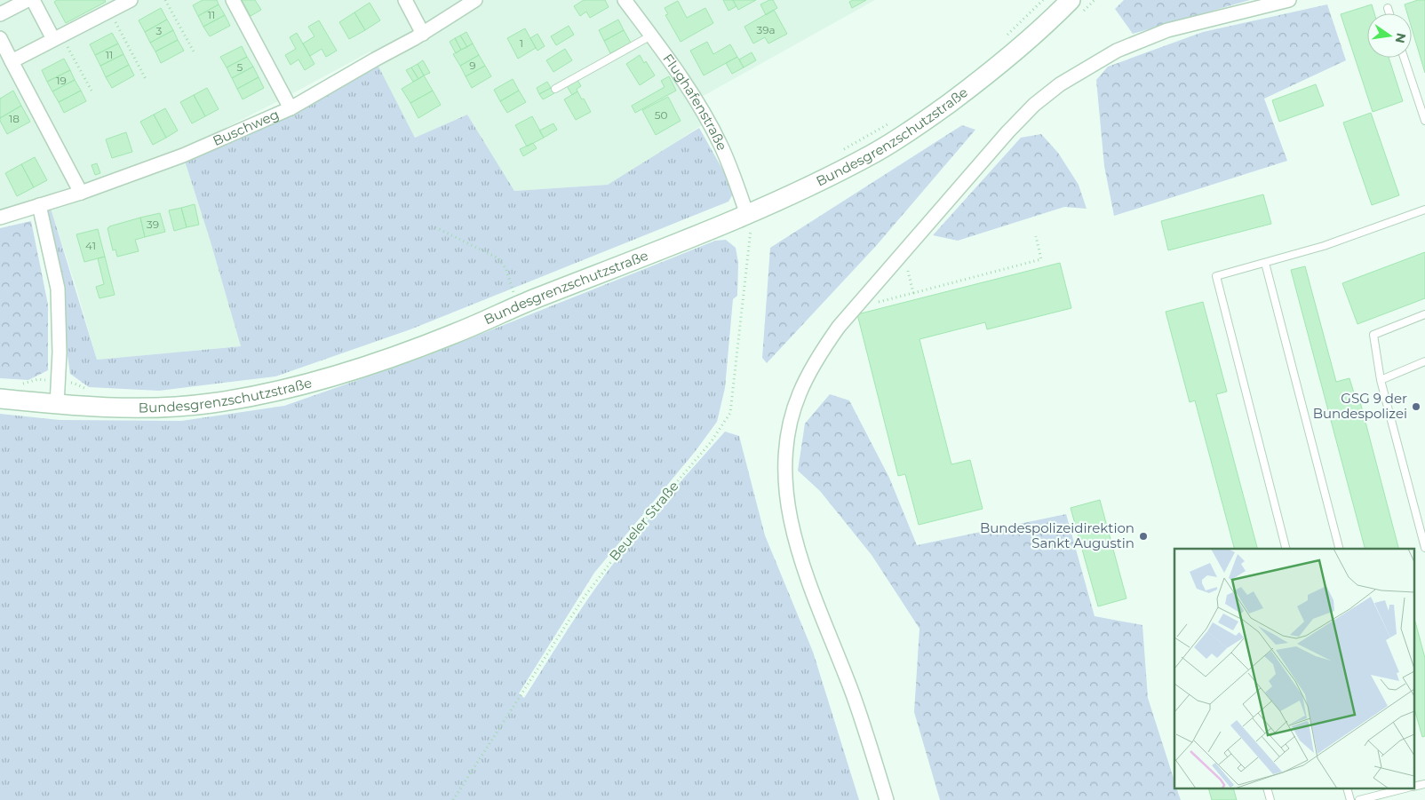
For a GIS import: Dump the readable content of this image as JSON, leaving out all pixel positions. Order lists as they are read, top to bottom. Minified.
{"streets":{"street":["Flughafenstraße","Buschweg","Bundesgrenzschutzstraße"],"path":["Beueler Straße"]},"crossings":[["Flughafenstraße","Bundesgrenzschutzstraße"],["Flughafenstraße","Beueler Straße"],["Bundesgrenzschutzstraße","Beueler Straße"]],"places":["GSG 9 der Bundespolizei","Bundespolizeidirektion Sankt Augustin"],"house_numbers":["11","39a","3","1","11","9","5","19","50","18","39","41"],"north":"right"}
